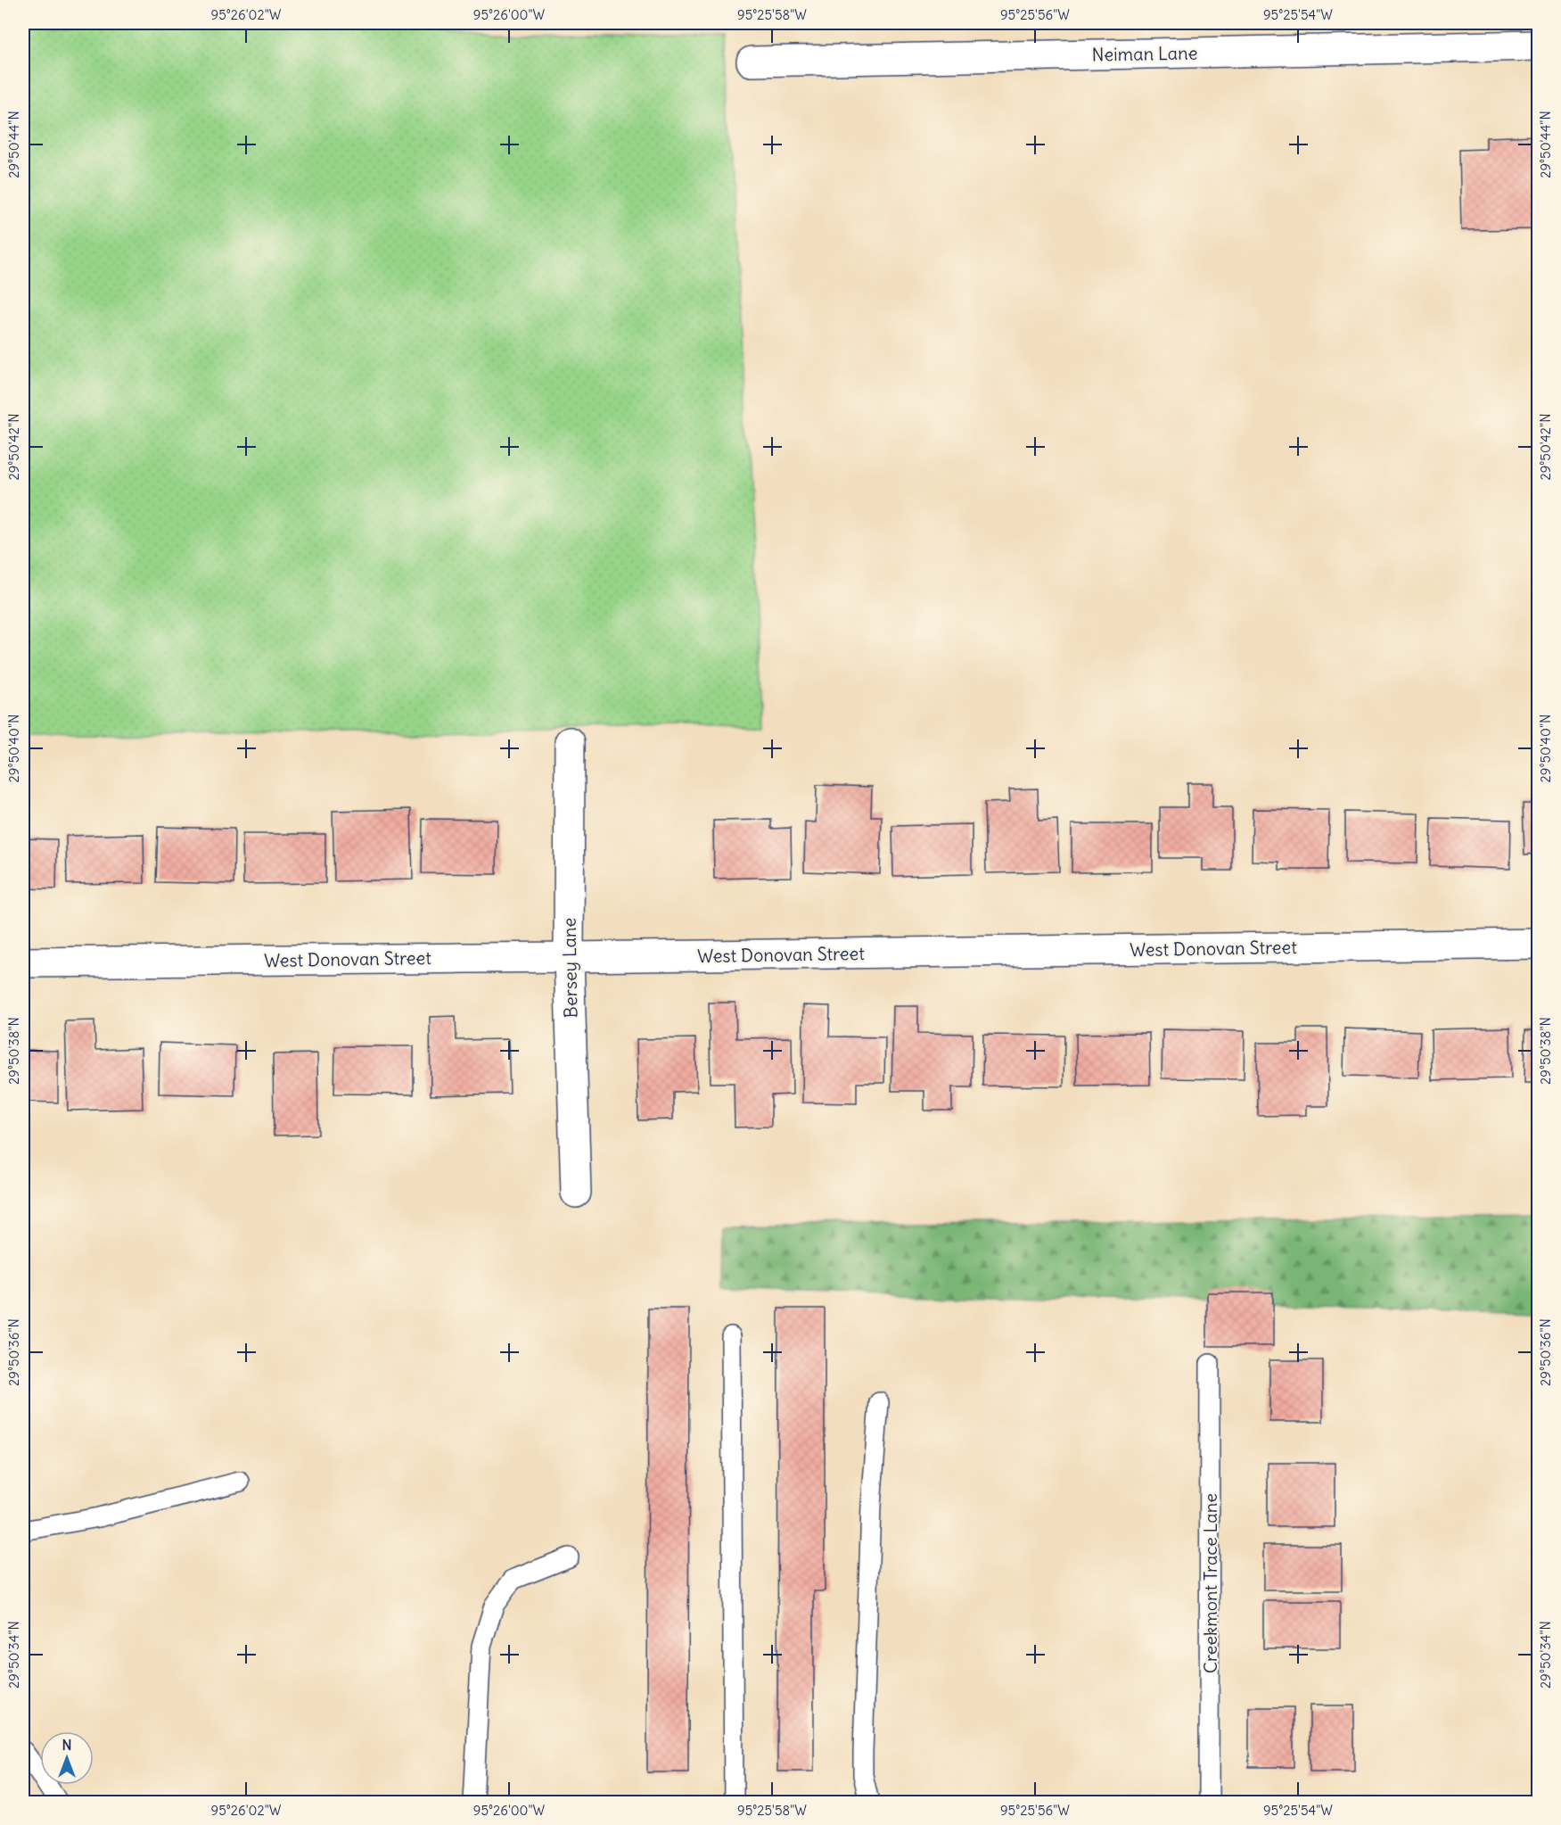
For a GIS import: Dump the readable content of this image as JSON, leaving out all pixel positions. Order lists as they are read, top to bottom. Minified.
{"streets":{"street":["Neiman Lane","West Donovan Street","Bersey Lane"],"lane":["Creekmont Trace Lane"]},"crossings":[["West Donovan Street","Bersey Lane"]],"north":"top","coordinates":["95°26'02\"W","95°26'00\"W","95°25'58\"W","95°25'56\"W","95°25'54\"W","29°50'44\"N","29°50'42\"N","29°50'40\"N","29°50'38\"N","29°50'36\"N","29°50'34\"N"]}
